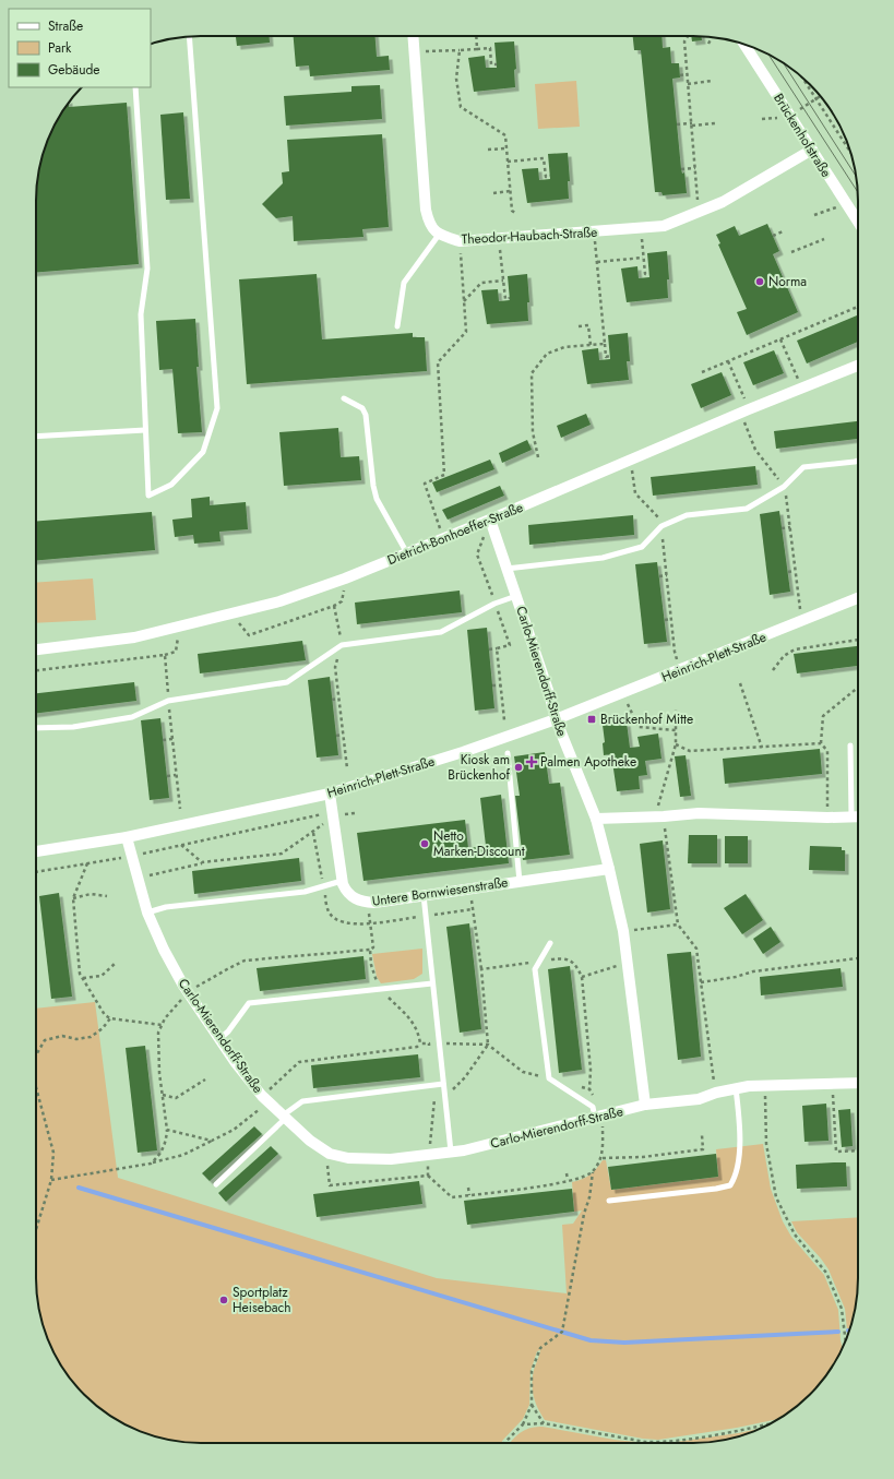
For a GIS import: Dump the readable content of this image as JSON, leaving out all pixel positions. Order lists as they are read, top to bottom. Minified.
{"streets":{"street":["Brückenhofstraße","Theodor-Haubach-Straße","Dietrich-Bonhoeffer-Straße","Heinrich-Plett-Straße","Carlo-Mierendorff-Straße","Untere Bornwiesenstraße"]},"crossings":[["Brückenhofstraße","Theodor-Haubach-Straße"],["Dietrich-Bonhoeffer-Straße","Carlo-Mierendorff-Straße"],["Heinrich-Plett-Straße","Carlo-Mierendorff-Straße"],["Heinrich-Plett-Straße","Untere Bornwiesenstraße"],["Carlo-Mierendorff-Straße","Untere Bornwiesenstraße"]],"places":{"other":["Norma","Kiosk am Brückenhof","Netto Marken-Discount","Sportplatz Heisebach"],"transit":["Brückenhof Mitte"],"health":["Palmen Apotheke"]},"legend":["Straße","Park","Gebäude"]}
